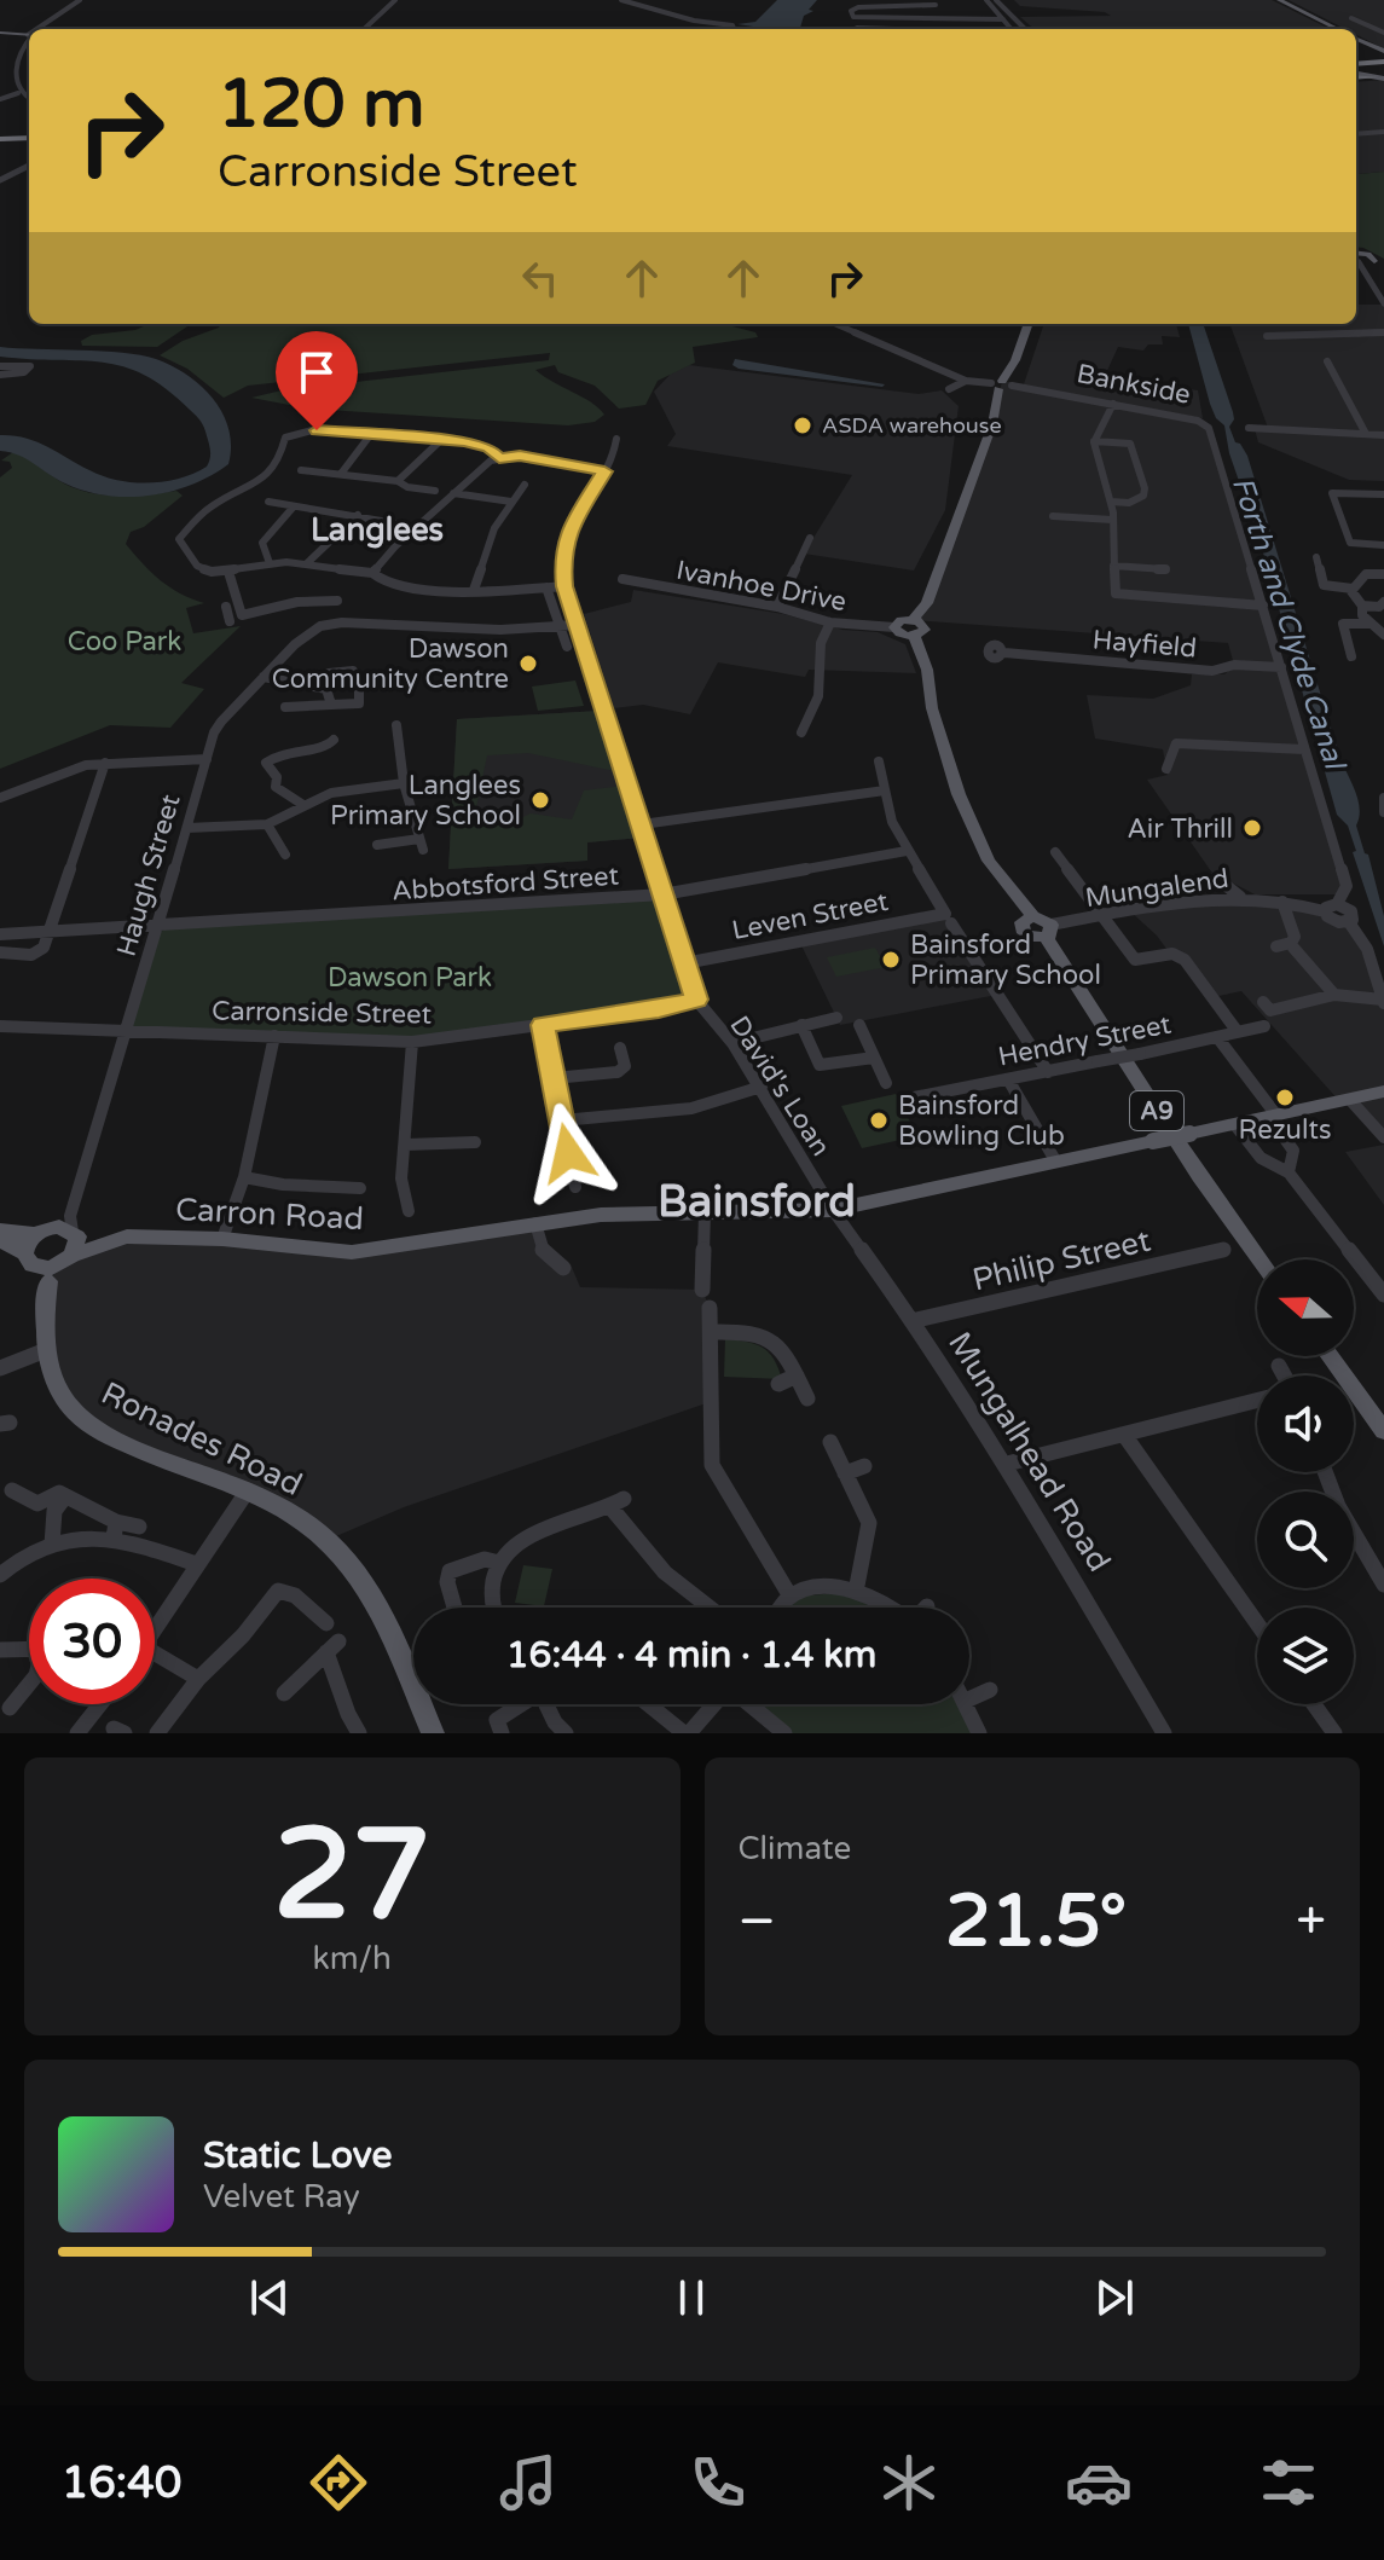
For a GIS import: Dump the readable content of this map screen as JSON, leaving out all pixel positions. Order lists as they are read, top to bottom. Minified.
{"streets":{"main road":["A9","Carron Road","Ronades Road"],"street":["Bankside","Ivanhoe Drive","Hayfield","Haugh Street","Abbotsford Street","Mungalend","Leven Street","Carronside Street","Hendry Street","David's Loan","Philip Street","Mungalhead Road"]},"crossings":[["Bankside","Hayfield"],["Bankside","Mungalend"],["Haugh Street","Abbotsford Street"],["Haugh Street","Carronside Street"],["Haugh Street","Carron Road"],["Abbotsford Street","David's Loan"],["Mungalend","A9"],["Leven Street","David's Loan"],["Carronside Street","David's Loan"],["David's Loan","Carron Road"],["David's Loan","Mungalhead Road"],["Carron Road","Mungalhead Road"],["Philip Street","Mungalhead Road"]],"districts":["Langlees","Bainsford"],"water":["Forth and Clyde Canal"],"parks":["Coo Park","Dawson Park"],"places":["ASDA warehouse","Dawson Community Centre","Langlees Primary School","Air Thrill","Bainsford Primary School","Rezults","Bainsford Bowling Club"],"north":"left","page":{"turn":["120 m","Carronside Street"],"limit":"30","trip":"16:44 · 4 min · 1.4 km","tile":[["27","km/h"],"Climate"],"heat":["−","21.5°","+"],"song":["Static Love","Velvet Ray"],"tabs":"16:40"}}
